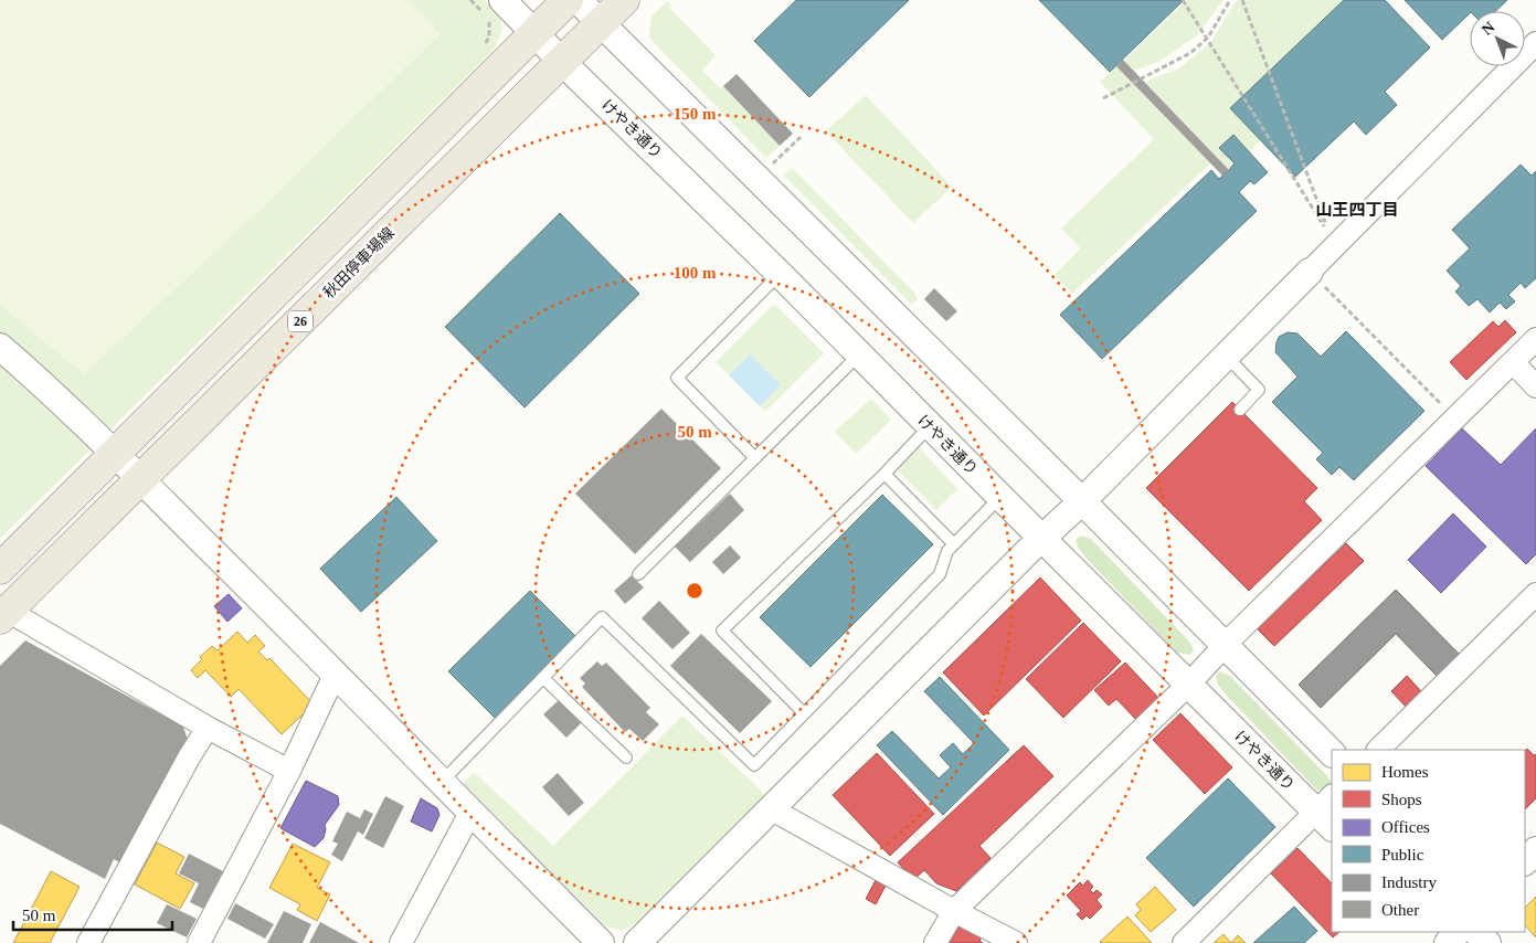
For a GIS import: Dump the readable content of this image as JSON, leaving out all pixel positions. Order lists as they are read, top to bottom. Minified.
{"streets":{"main road":["秋田停車場線","26"],"street":["けやき通り"]},"crossings":[["けやき通り","秋田停車場線"],["けやき通り","26"]],"districts":["山王四丁目"],"legend":["Homes","Shops","Offices","Public","Industry","Other"],"scale_bar":"50 m","north":"top left","rings":["150 m","100 m","50 m"]}
